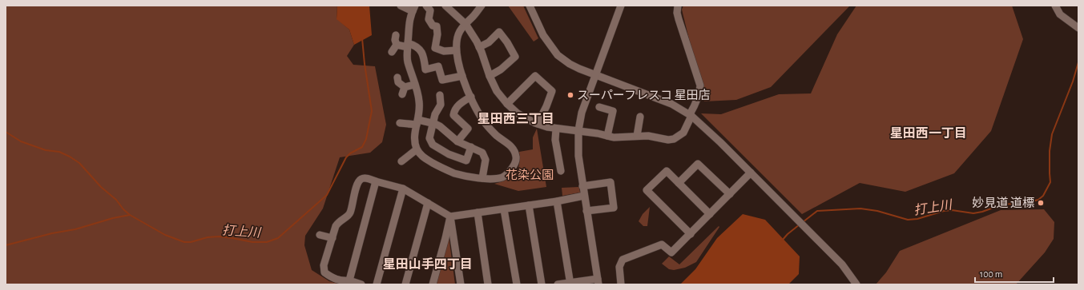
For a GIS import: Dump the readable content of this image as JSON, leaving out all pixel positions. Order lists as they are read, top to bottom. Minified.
{"districts":["星田西三丁目","星田西一丁目","星田山手四丁目"],"water":["打上川"],"parks":["花染公園"],"places":["スーパーフレスコ 星田店","妙見道 道標"],"scale_bar":"100 m"}
